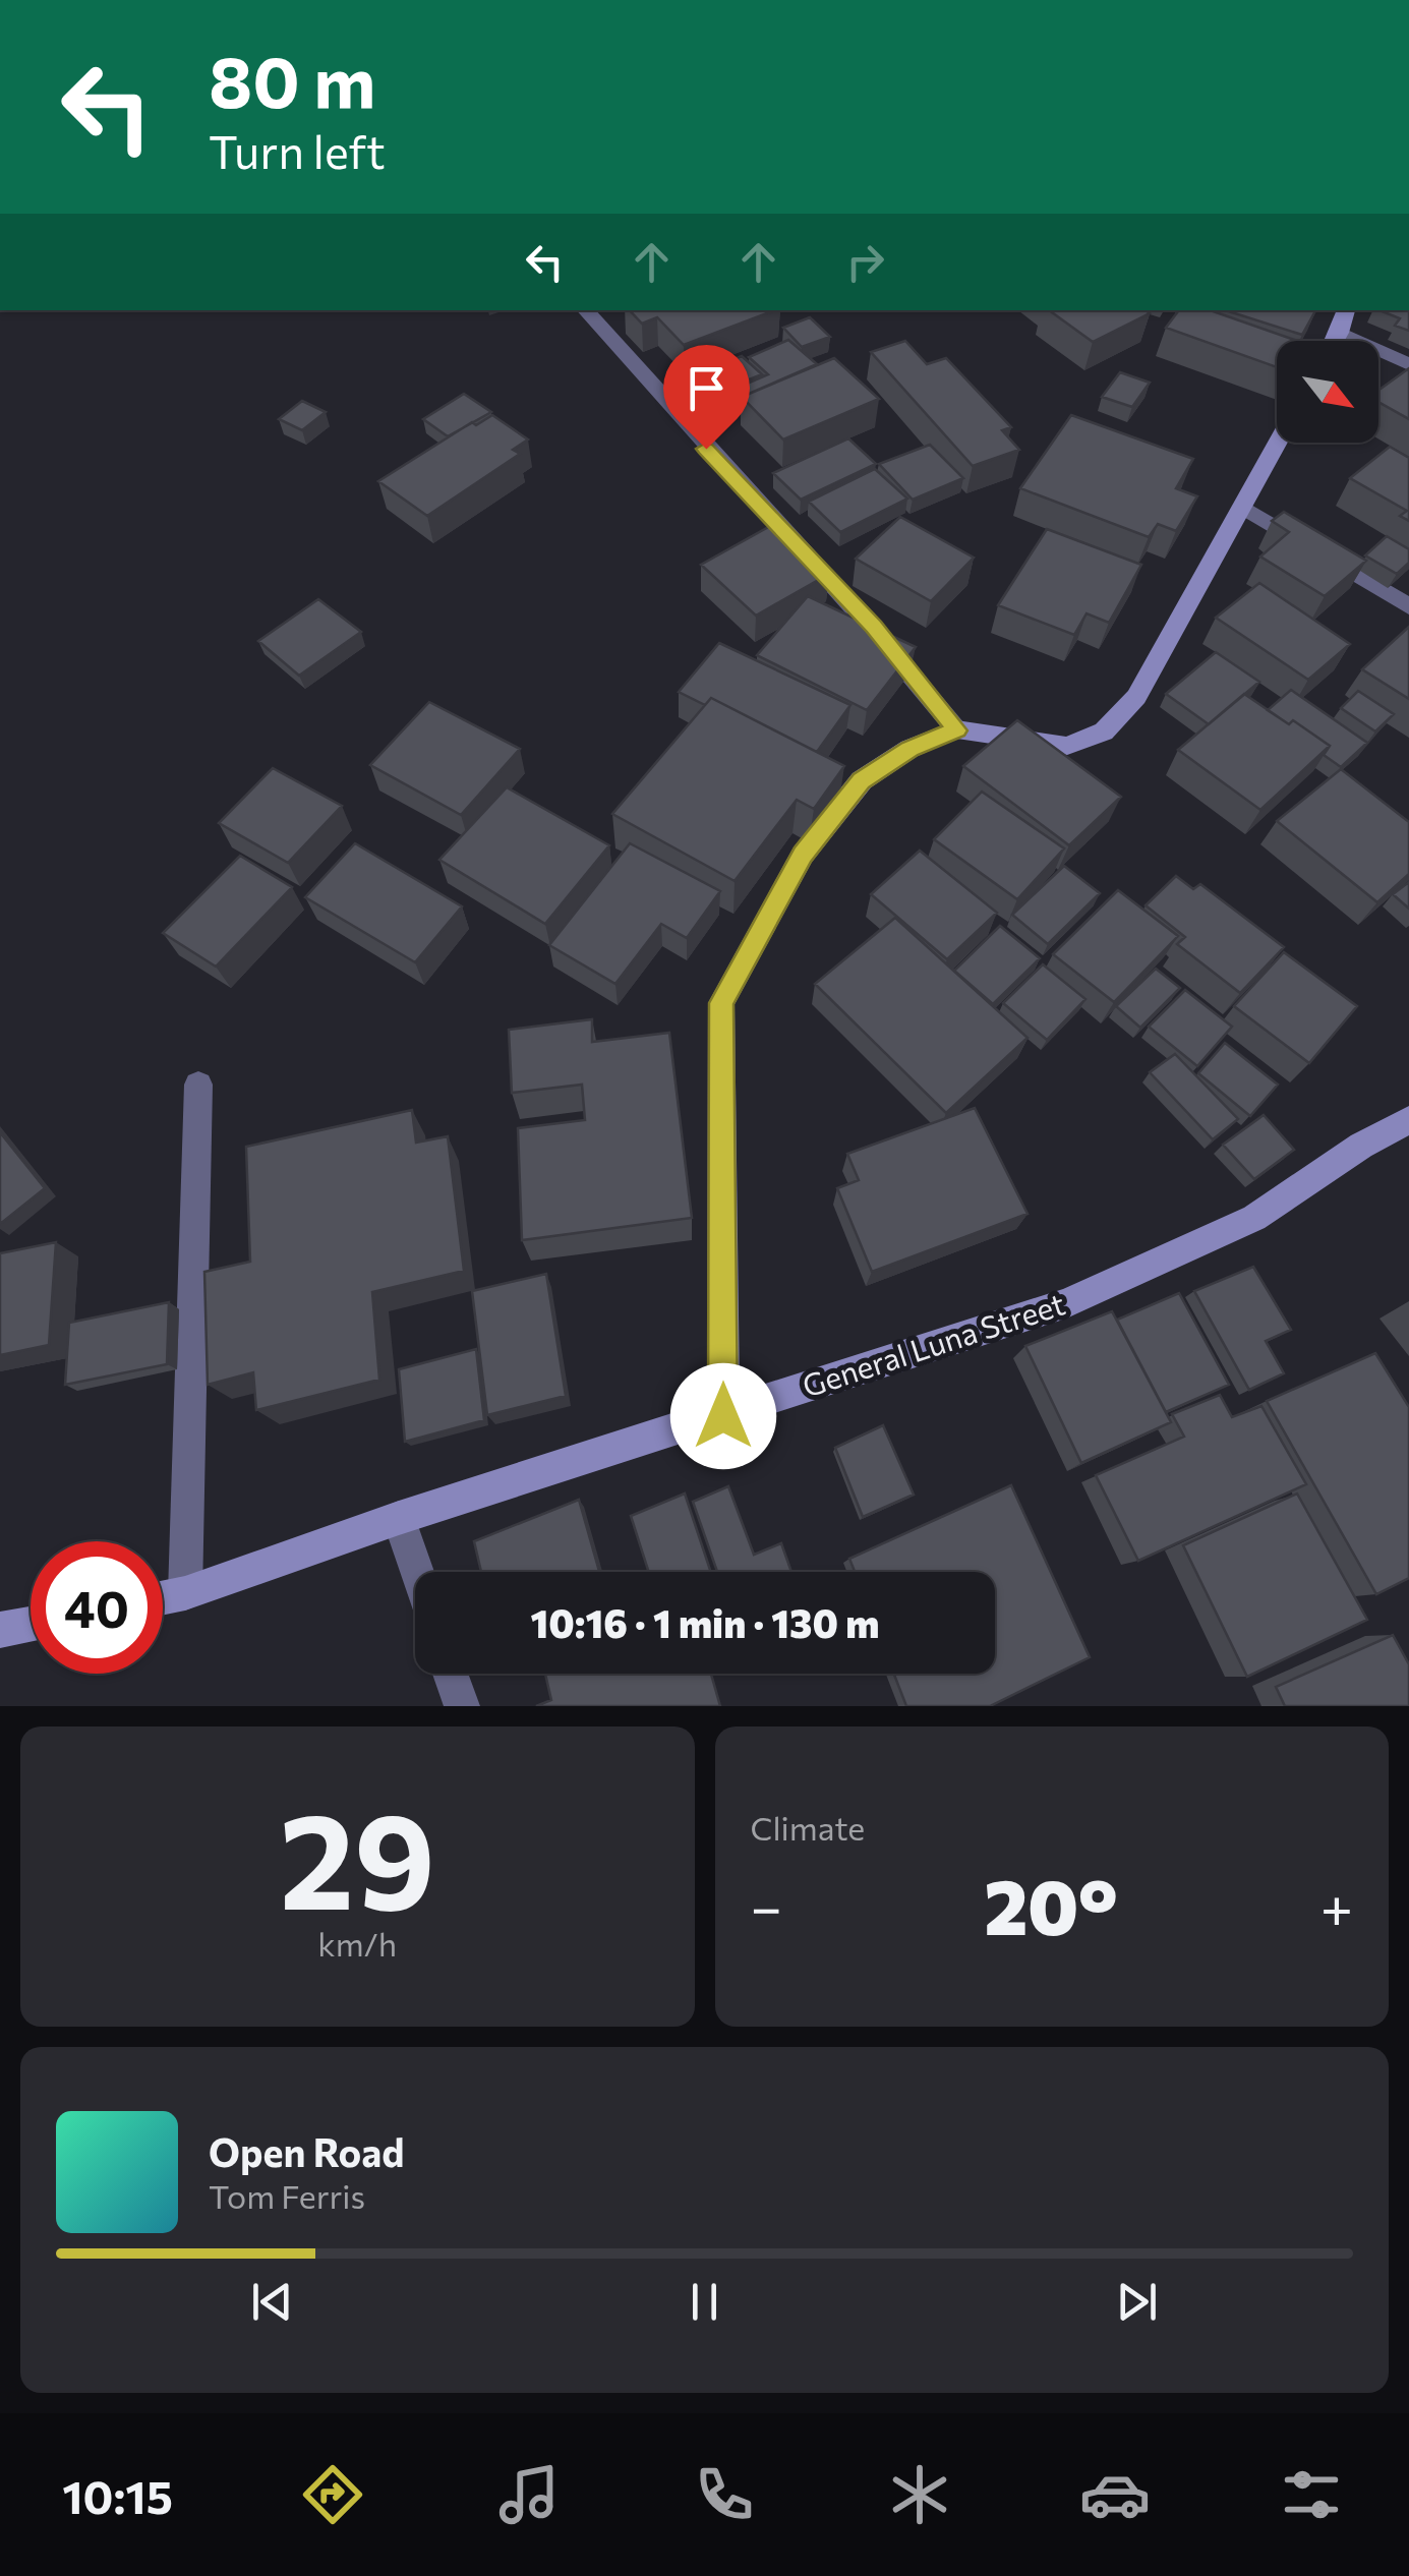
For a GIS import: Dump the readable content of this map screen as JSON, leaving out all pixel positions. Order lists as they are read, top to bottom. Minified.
{"streets":{"street":["General Luna Street"]},"north":"bottom right","page":{"turn":["80 m","Turn left"],"limit":"40","trip":"10:16 · 1 min · 130 m","tile":[["29","km/h"],"Climate"],"heat":["−","20°","+"],"song":["Open Road","Tom Ferris"],"tabs":"10:15"}}
